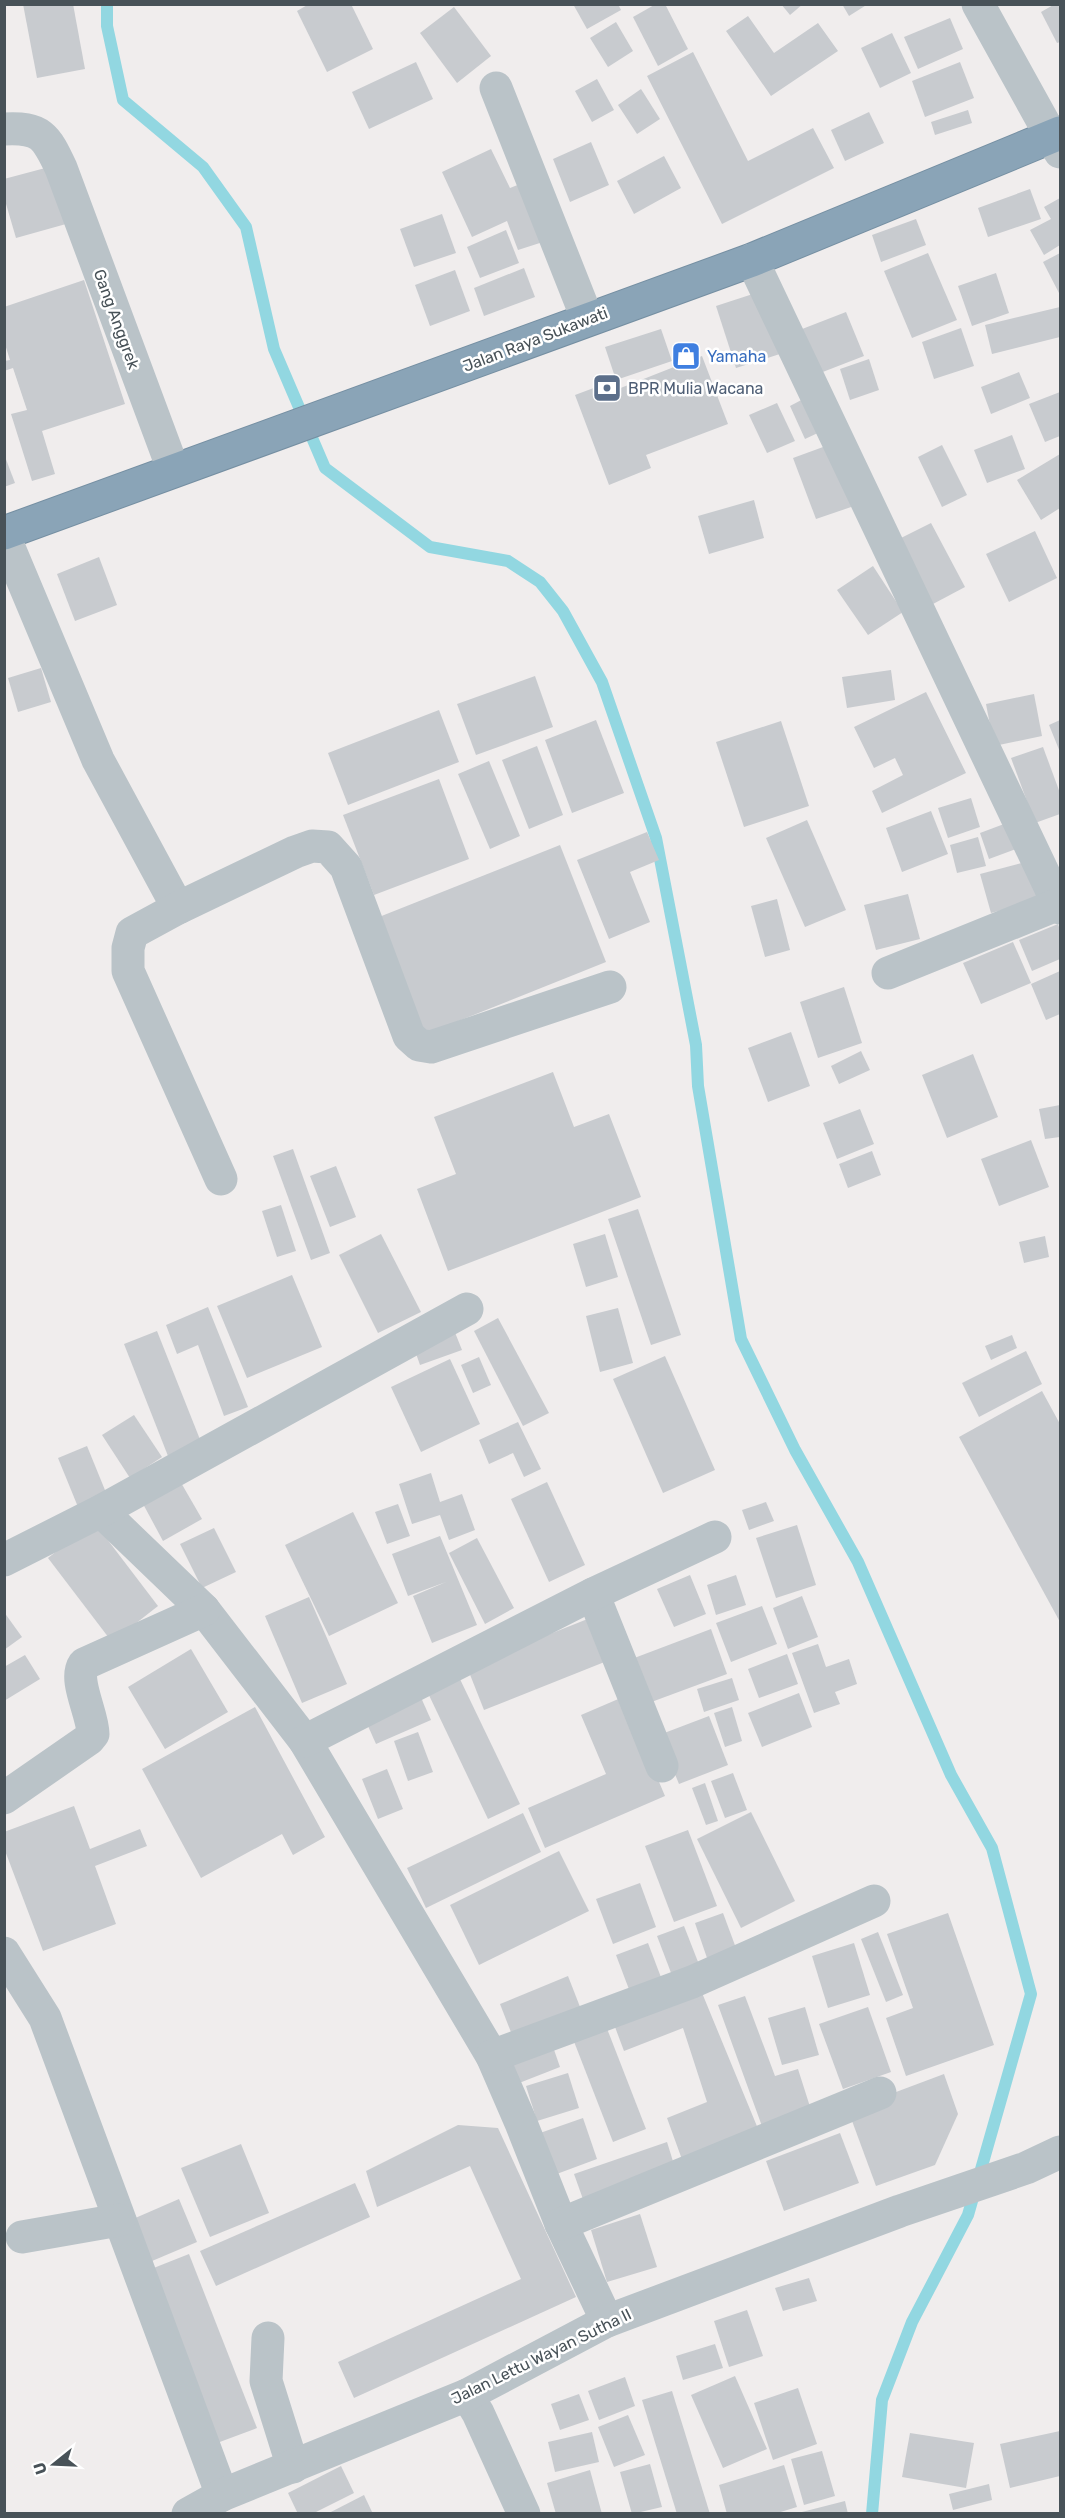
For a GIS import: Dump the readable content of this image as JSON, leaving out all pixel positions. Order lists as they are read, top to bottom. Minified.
{"streets":{"highway":["Jalan Raya Sukawati"],"street":["Gang Anggrek","Jalan Lettu Wayan Sutha II"]},"crossings":[["Gang Anggrek","Jalan Raya Sukawati"]],"places":{"shop":["Yamaha"],"bank":["BPR Mulia Wacana"]},"north":"left"}
